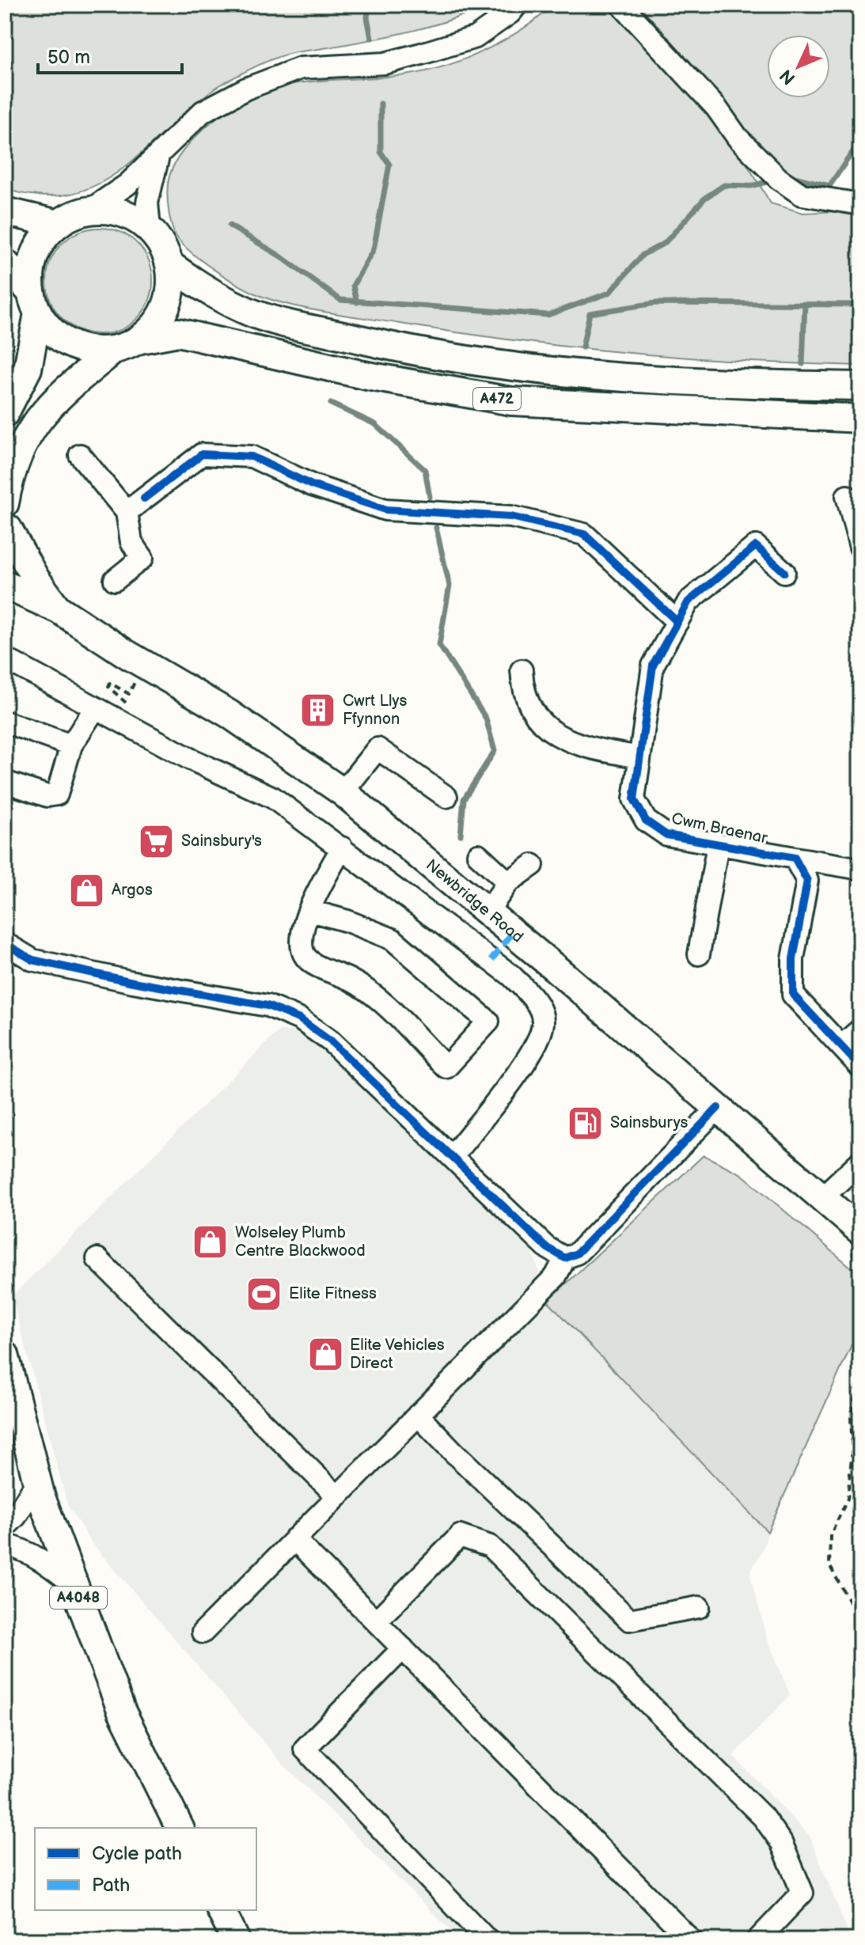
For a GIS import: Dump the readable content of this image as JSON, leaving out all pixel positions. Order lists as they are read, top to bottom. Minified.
{"streets":{"main road":["A472","Newbridge Road","A4048"],"street":["Cwm Braenar"]},"places":{"building":["Cwrt Llys Ffynnon"],"supermarket":["Sainsbury's"],"shop":["Argos","Wolseley Plumb Centre Blackwood","Elite Vehicles Direct"],"fuel station":["Sainsburys"],"sports":["Elite Fitness"]},"legend":["Cycle path","Path"],"scale_bar":"50 m","north":"bottom left"}
